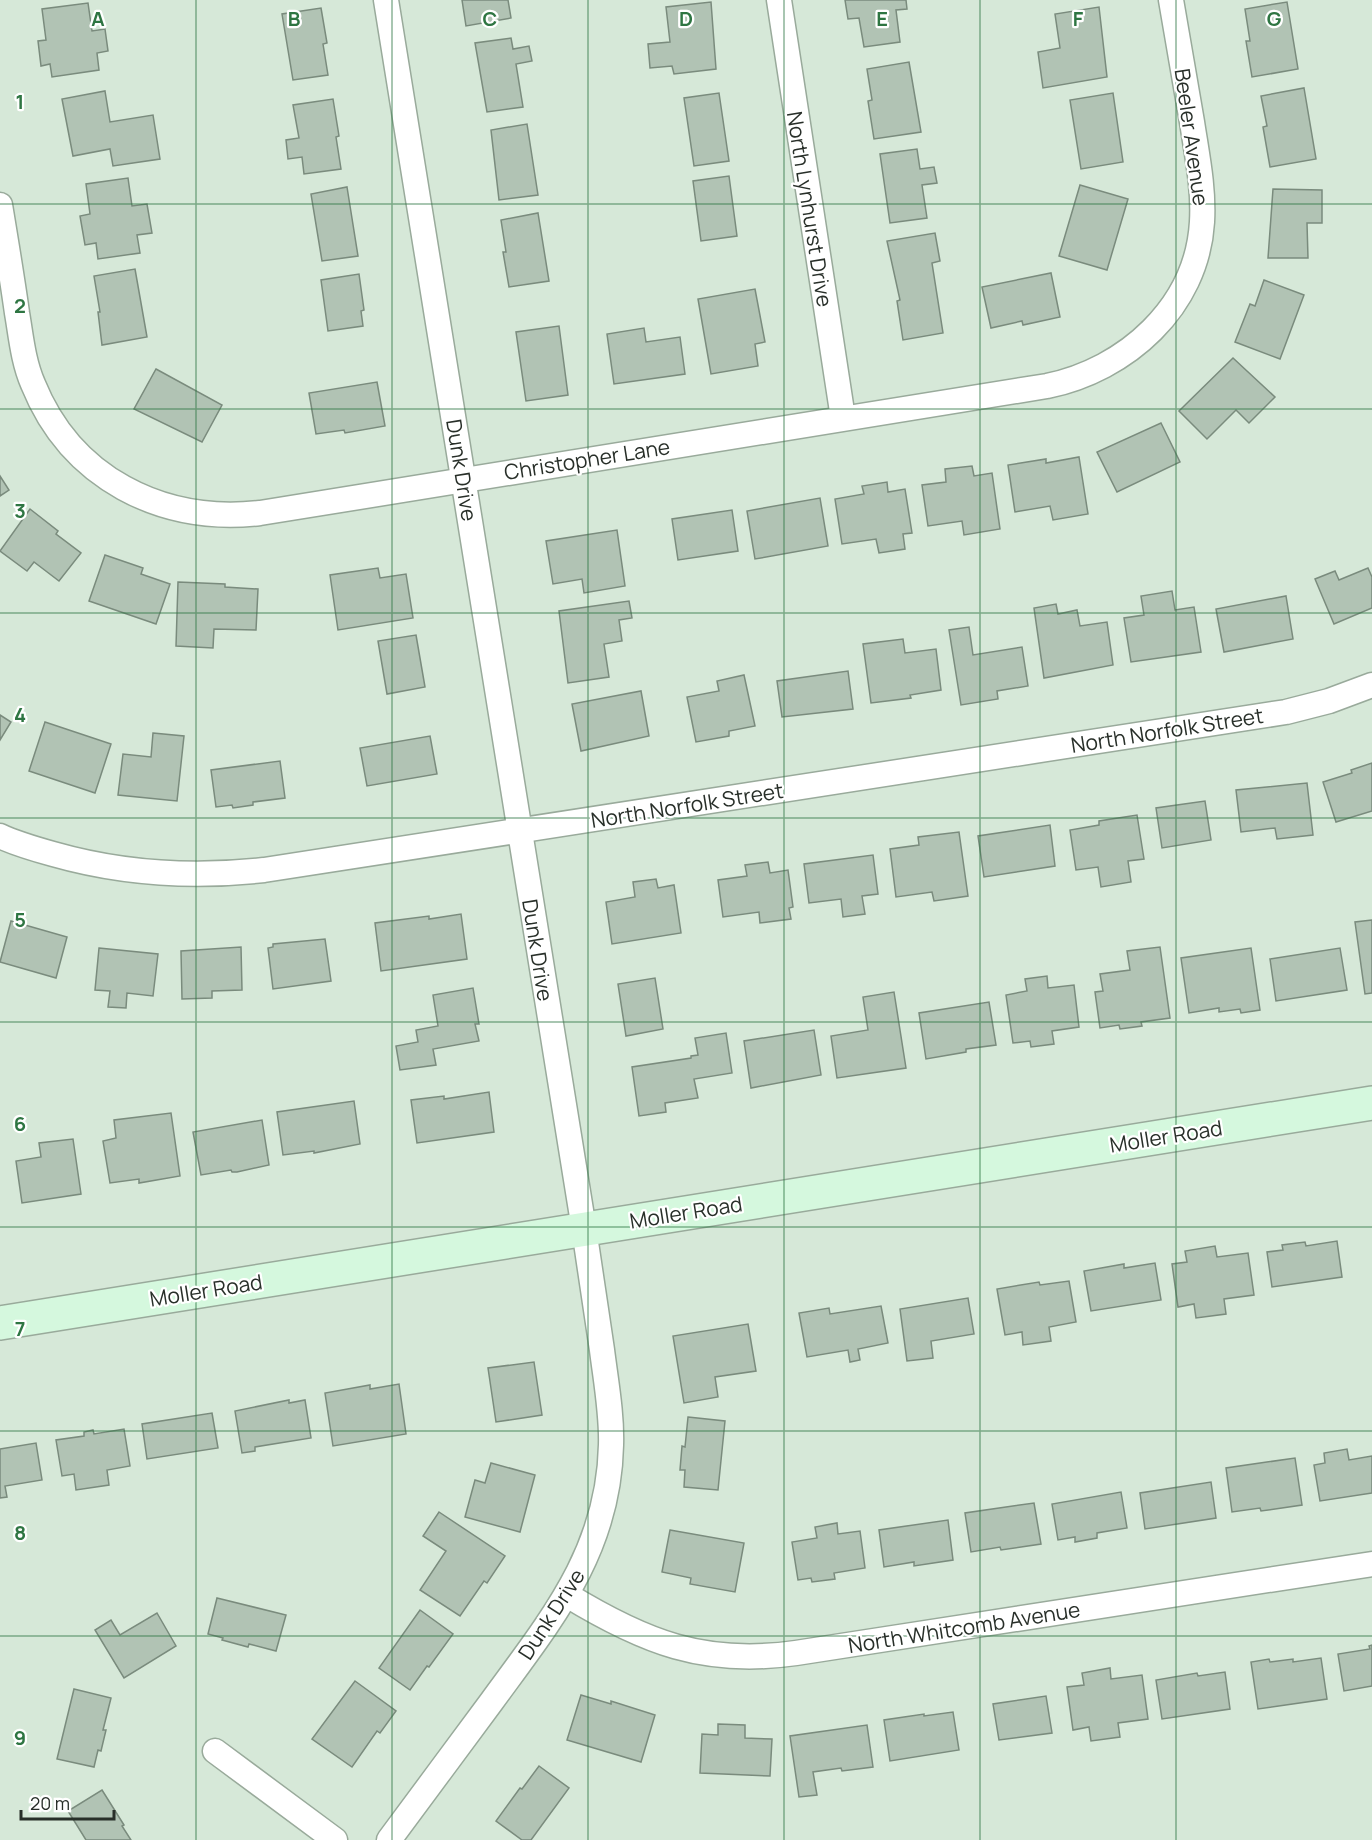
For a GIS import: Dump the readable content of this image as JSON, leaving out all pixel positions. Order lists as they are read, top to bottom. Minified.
{"streets":{"main road":["Moller Road"],"street":["Beeler Avenue","North Lynhurst Drive","Christopher Lane","Dunk Drive","North Norfolk Street","North Whitcomb Avenue"]},"crossings":[["Beeler Avenue","Christopher Lane"],["North Lynhurst Drive","Christopher Lane"],["Christopher Lane","Dunk Drive"],["Dunk Drive","North Norfolk Street"],["Dunk Drive","Moller Road"],["Dunk Drive","North Whitcomb Avenue"]],"scale_bar":"20 m","grid":{"columns":["A","B","C","D","E","F","G"],"rows":["1","2","3","4","5","6","7","8","9"]}}
